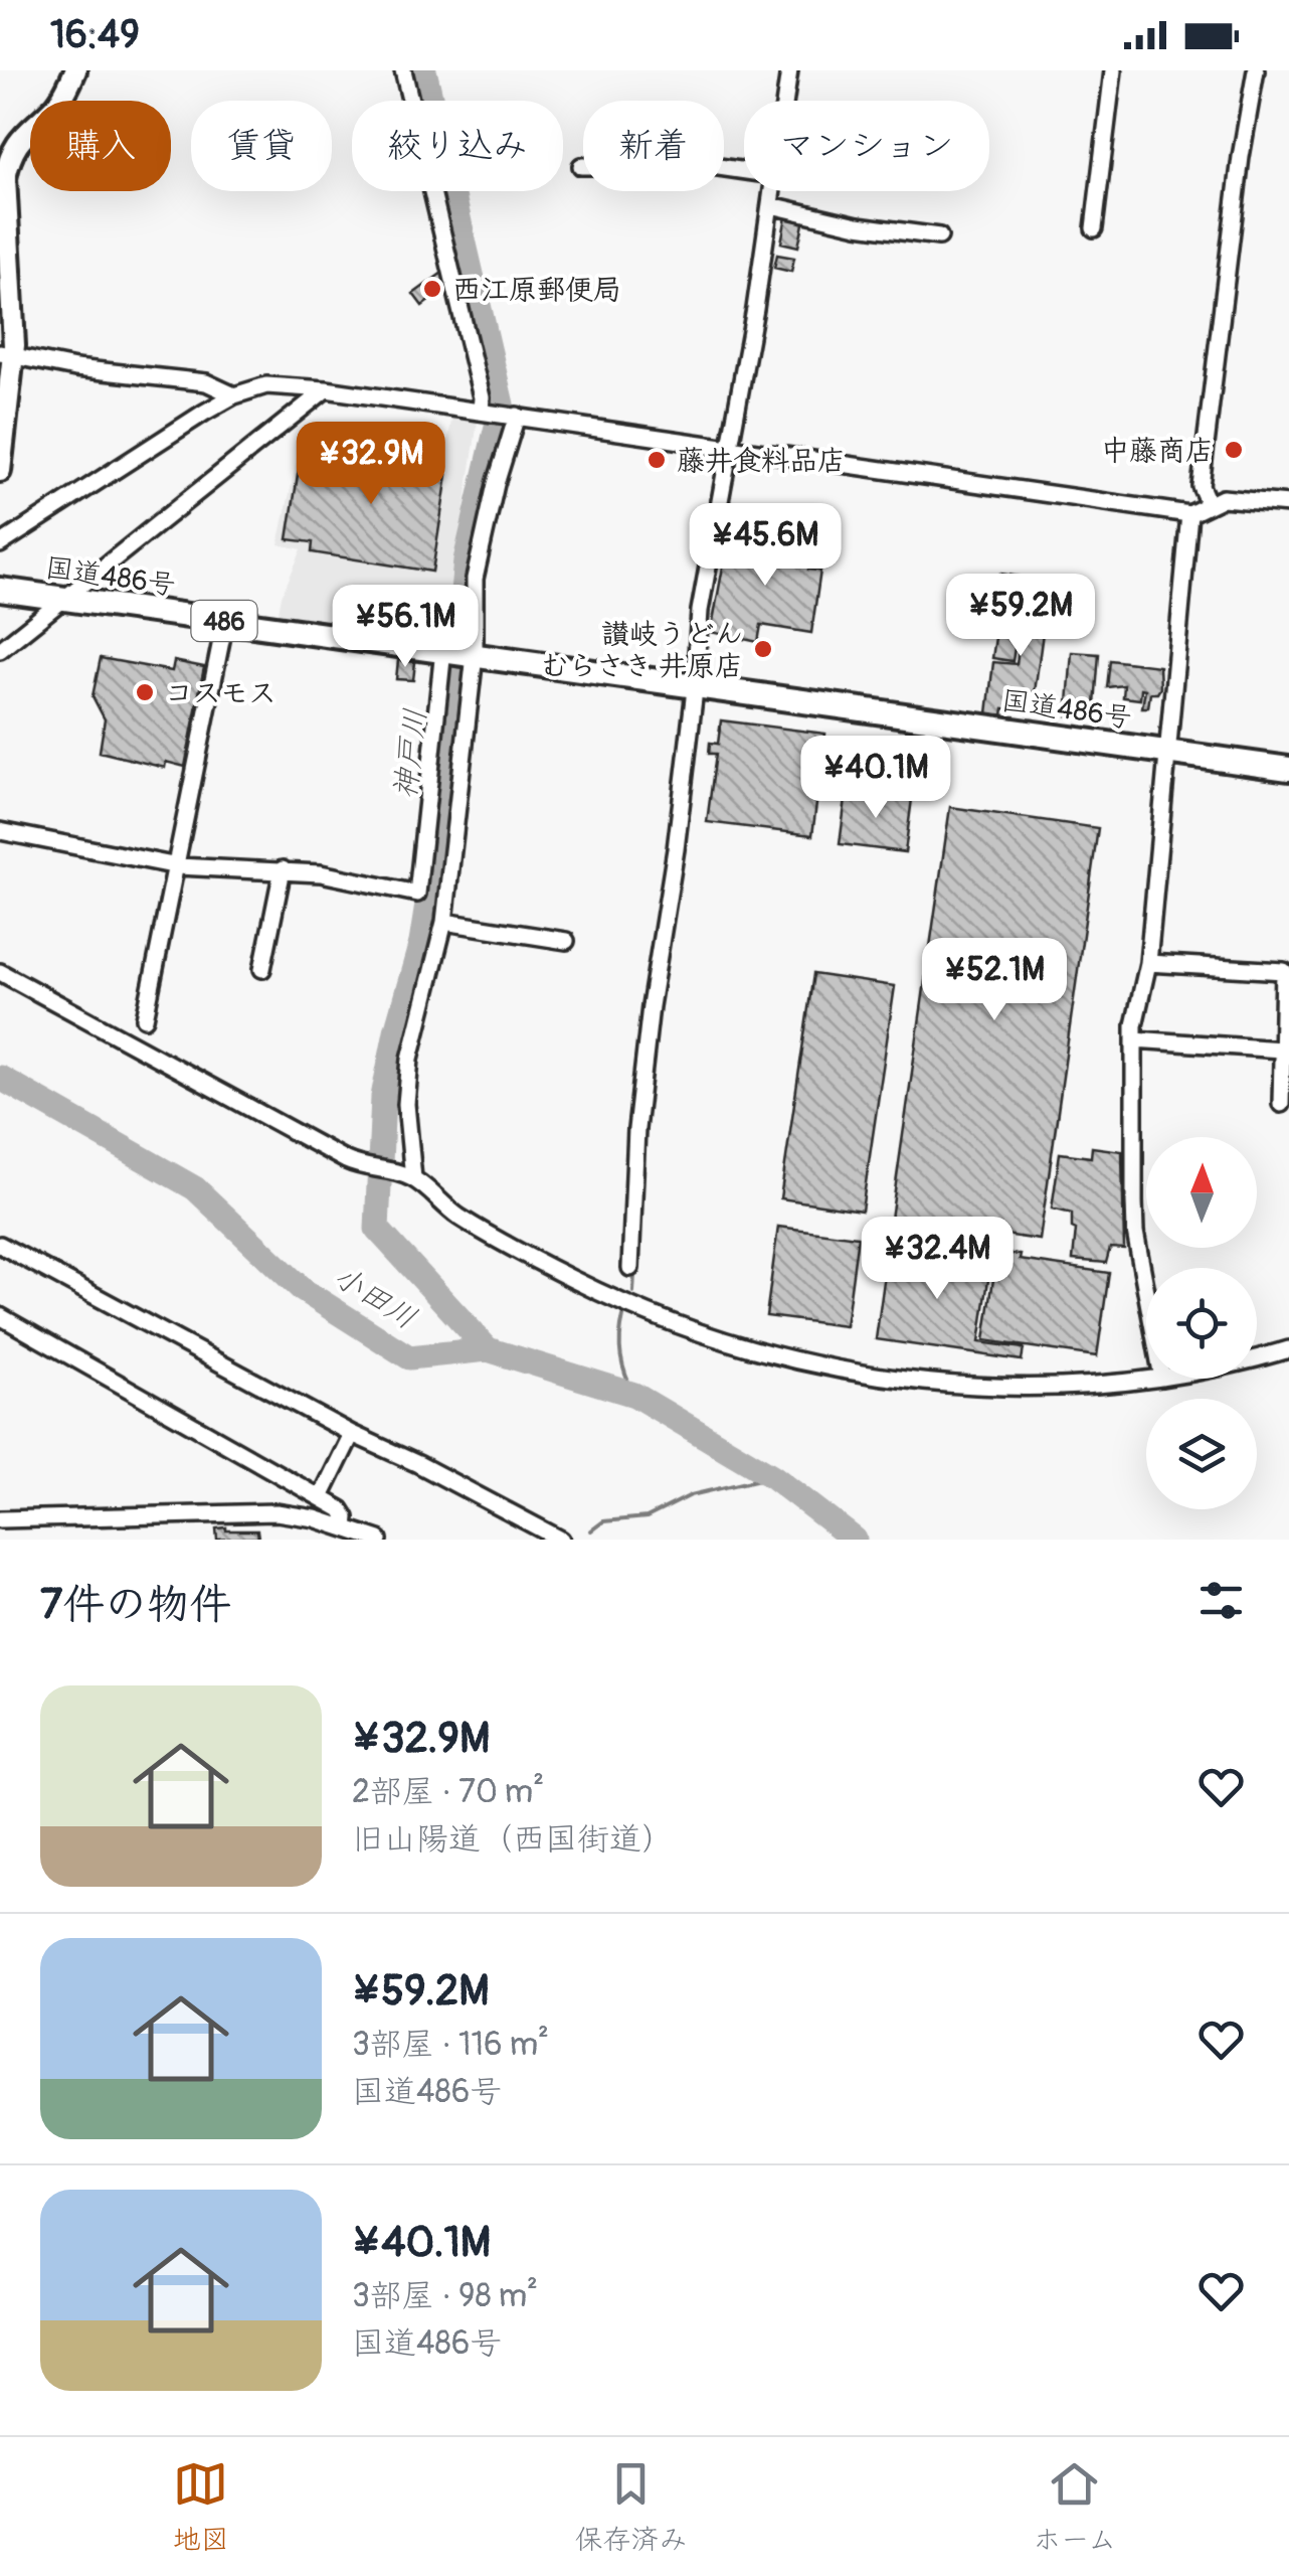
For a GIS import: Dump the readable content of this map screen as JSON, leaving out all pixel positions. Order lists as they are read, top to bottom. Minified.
{"streets":{"highway":["国道486号","486"]},"water":["神戸川","小田川"],"places":["西江原郵便局","中藤商店","藤井食料品店","讃岐うどん むらさき 井原店","コスモス"],"north":"top","page":{"status":"16:49","chip":["購入","賃貸","絞り込み","新着","マンション"],"price":["¥32.9M","¥45.6M","¥59.2M","¥56.1M","¥40.1M","¥52.1M","¥32.4M"],"heading":"7件の物件","list":[{"name":"¥32.9M","note":"2部屋 · 70 m² · 旧山陽道（西国街道）"},{"name":"¥59.2M","note":"3部屋 · 116 m² · 国道486号"},{"name":"¥40.1M","note":"3部屋 · 98 m² · 国道486号"}],"tabs":["地図","保存済み","ホーム"]}}
